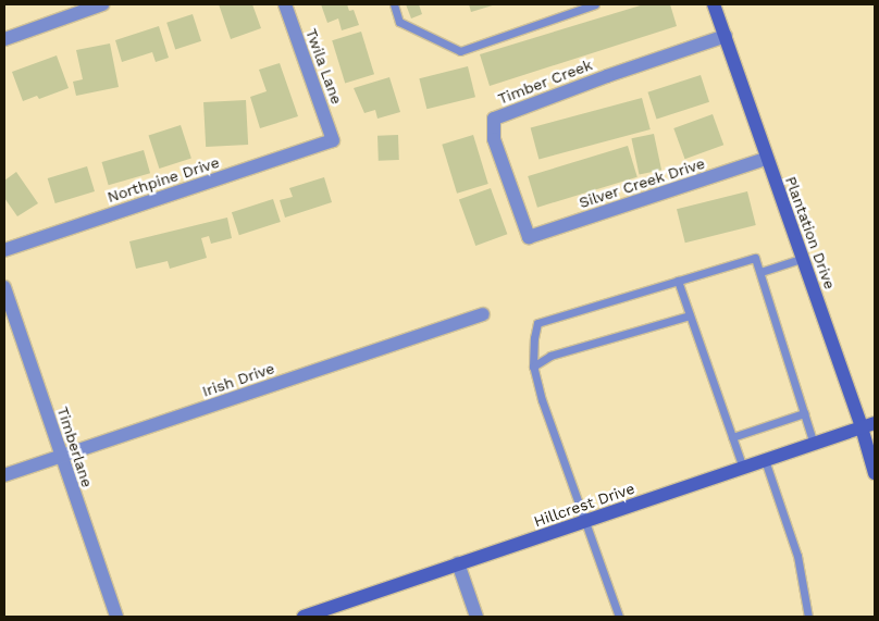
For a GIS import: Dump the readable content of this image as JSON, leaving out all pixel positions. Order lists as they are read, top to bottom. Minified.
{"streets":{"street":["Twila Lane","Timber Creek","Northpine Drive","Silver Creek Drive","Plantation Drive","Irish Drive","Timberlane","Hillcrest Drive"]},"crossings":[["Twila Lane","Northpine Drive"],["Timber Creek","Silver Creek Drive"],["Timber Creek","Plantation Drive"],["Silver Creek Drive","Plantation Drive"],["Plantation Drive","Hillcrest Drive"],["Irish Drive","Timberlane"]]}
